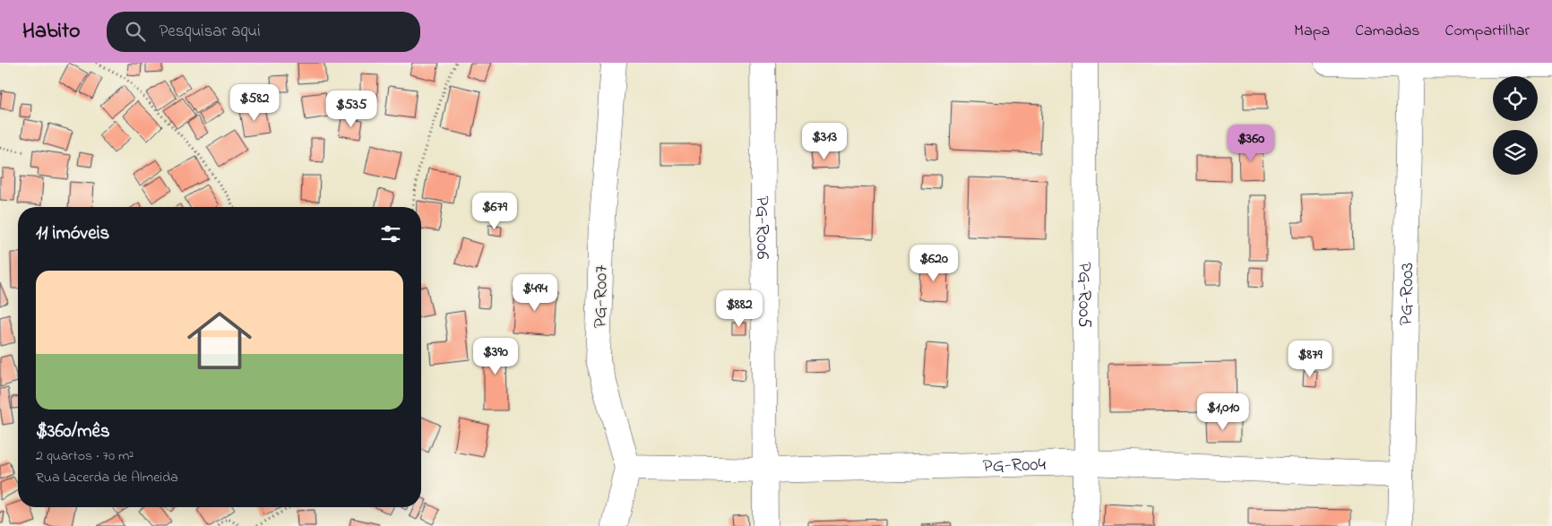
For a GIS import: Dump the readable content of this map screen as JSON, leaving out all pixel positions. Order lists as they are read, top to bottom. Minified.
{"streets":{"street":["PG-R006","PG-R003","PG-R005","PG-R007","PG-R004"]},"crossings":[["PG-R006","PG-R004"],["PG-R003","PG-R004"],["PG-R005","PG-R004"],["PG-R007","PG-R004"]],"page":{"header":"Habito","search":"Pesquisar aqui","nav":["Mapa","Camadas","Compartilhar"],"price":["$582","$535","$313","$360","$679","$620","$494","$882","$390","$879","$1,010"],"heading":"11 imóveis","list":[{"name":"$360/mês","note":"2 quartos · 70 m² · Rua Lacerda de Almeida"}]}}
